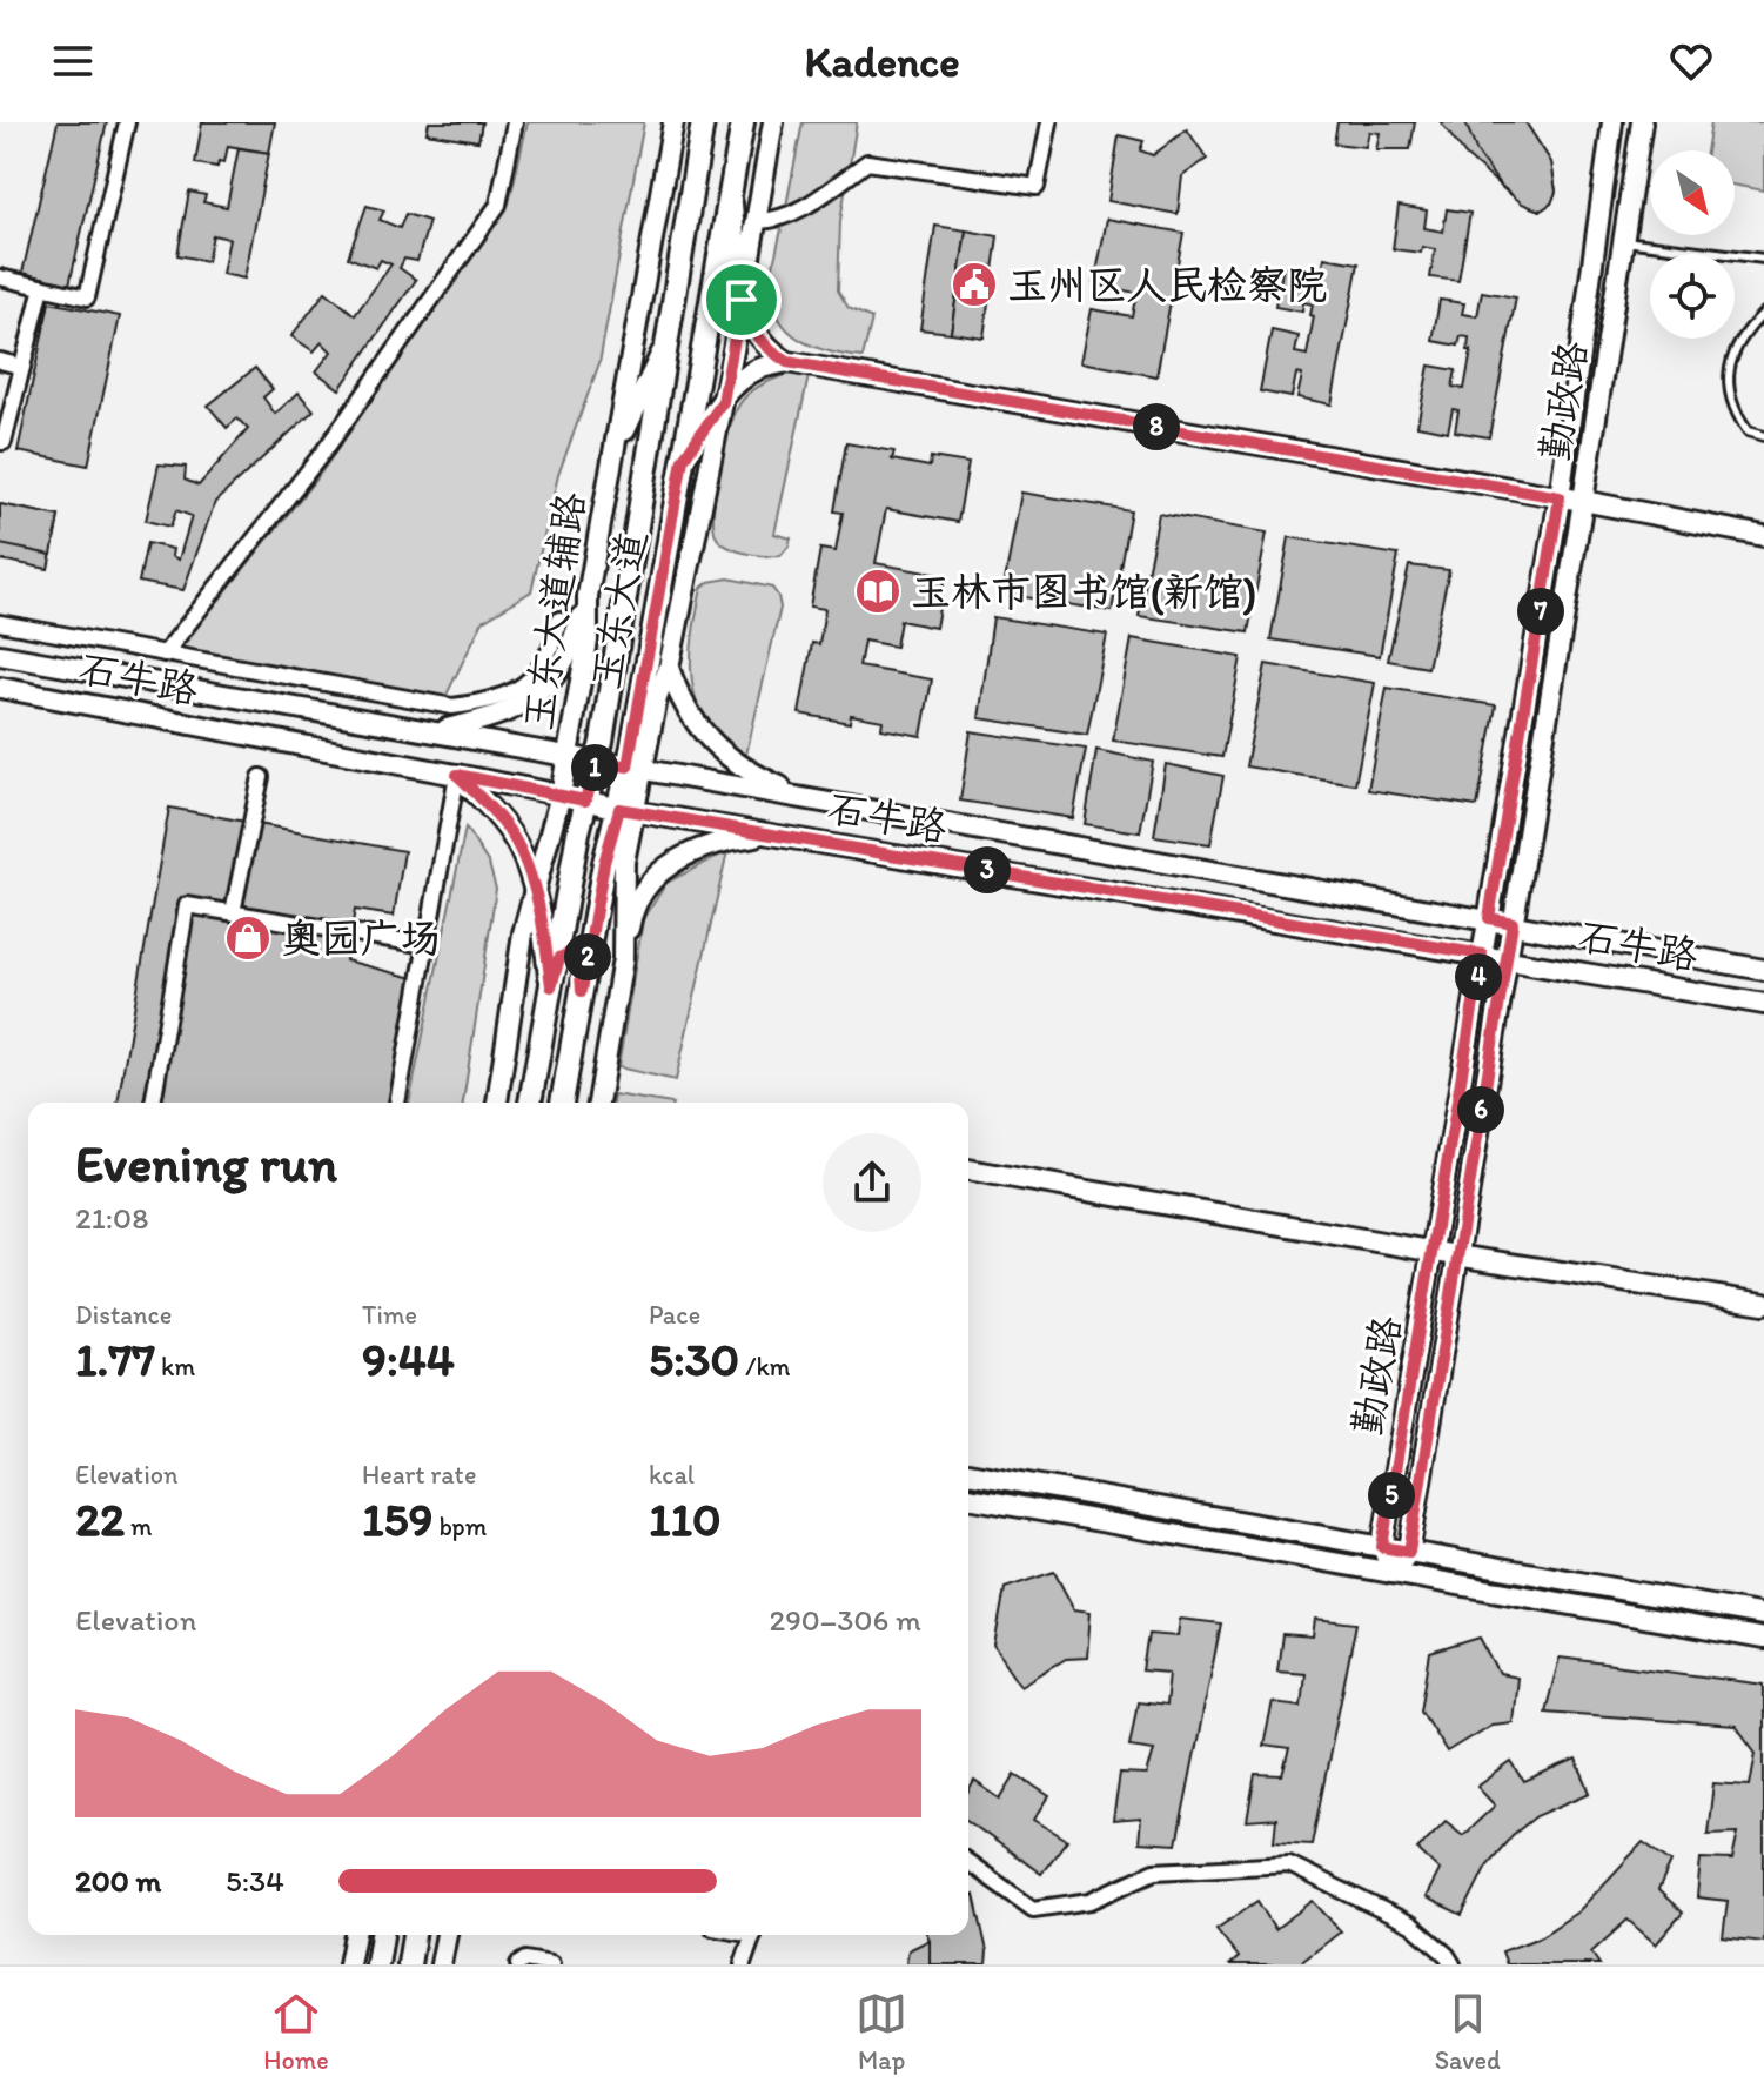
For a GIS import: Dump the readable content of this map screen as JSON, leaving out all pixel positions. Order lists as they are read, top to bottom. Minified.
{"streets":{"main road":["玉东大道"],"street":["勤政路","玉东大道辅路","石牛路"]},"crossings":[["勤政路","石牛路"],["玉东大道","石牛路"],["玉东大道辅路","石牛路"]],"places":{"public building":["玉州区人民检察院"],"library":["玉林市图书馆(新馆)"],"shop":["奥园广场"]},"north":"bottom right","page":{"header":"Kadence","pins":["8","7","1","3","2","4","6","5"],"heading":["Evening run","21:08"],"stats":[["Distance","1.77 km"],["Time","9:44"],["Pace","5:30 /km"],["Elevation","22 m"],["Heart rate","159 bpm"],["kcal","110"]],"chart":["Elevation","290–306 m"],"list":[{"name":"200 m","note":"5:34"}],"tabs":["Home","Map","Saved"]}}
